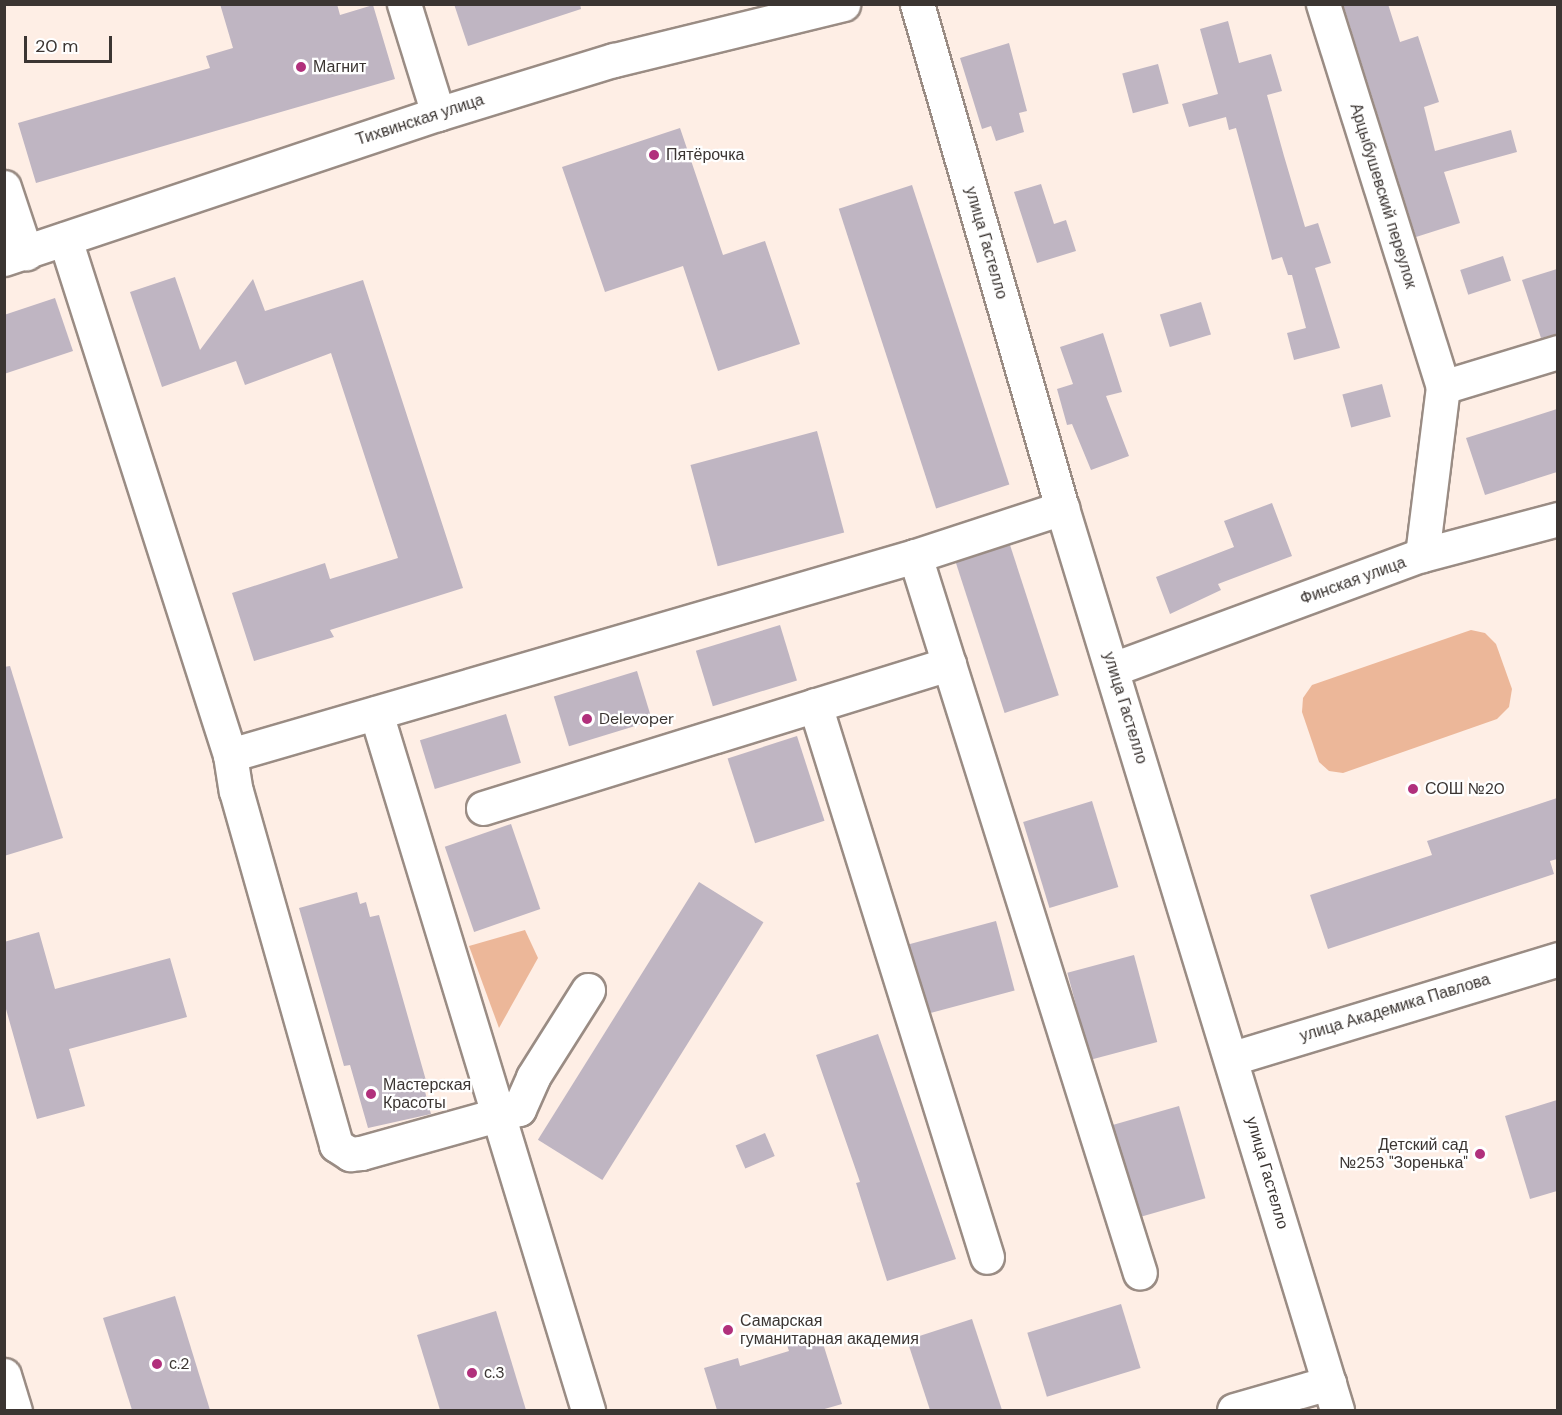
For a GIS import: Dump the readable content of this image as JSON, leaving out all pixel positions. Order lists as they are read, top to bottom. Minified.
{"streets":{"street":["Тихвинская улица","Арцыбушевский переулок","улица Гастелло","Финская улица","улица Академика Павлова"]},"crossings":[["Арцыбушевский переулок","Финская улица"],["улица Гастелло","Финская улица"],["улица Гастелло","улица Академика Павлова"]],"places":["Магнит","Пятёрочка","Delevoper","СОШ №20","Мастерская Красоты","Детский сад №253 \"Зоренька\"","Самарская гуманитарная академия","с.2","с.3"],"scale_bar":"20 m"}
